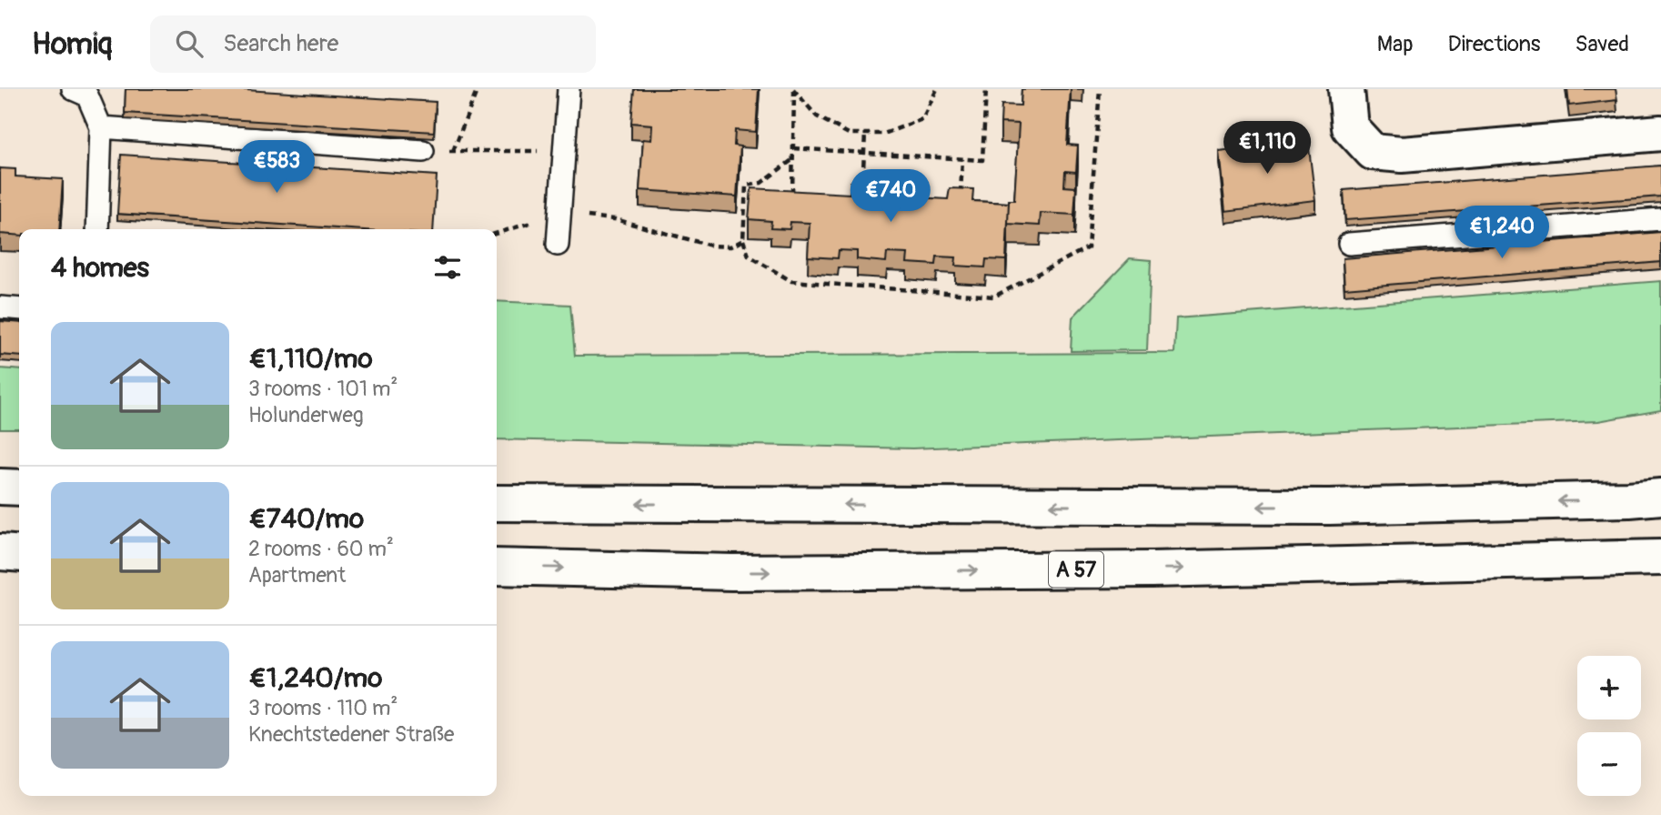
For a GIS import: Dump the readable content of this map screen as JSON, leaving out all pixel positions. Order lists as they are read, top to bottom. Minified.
{"streets":{"main road":["A 57"]},"page":{"header":"Homiq","search":"Search here","nav":["Map","Directions","Saved"],"price":["€1,110","€583","€740","€1,240"],"heading":"4 homes","list":[{"name":"€1,110/mo","note":"3 rooms · 101 m² · Holunderweg"},{"name":"€740/mo","note":"2 rooms · 60 m² · Apartment"},{"name":"€1,240/mo","note":"3 rooms · 110 m² · Knechtstedener Straße"}],"map_buttons":["+","−"]}}
